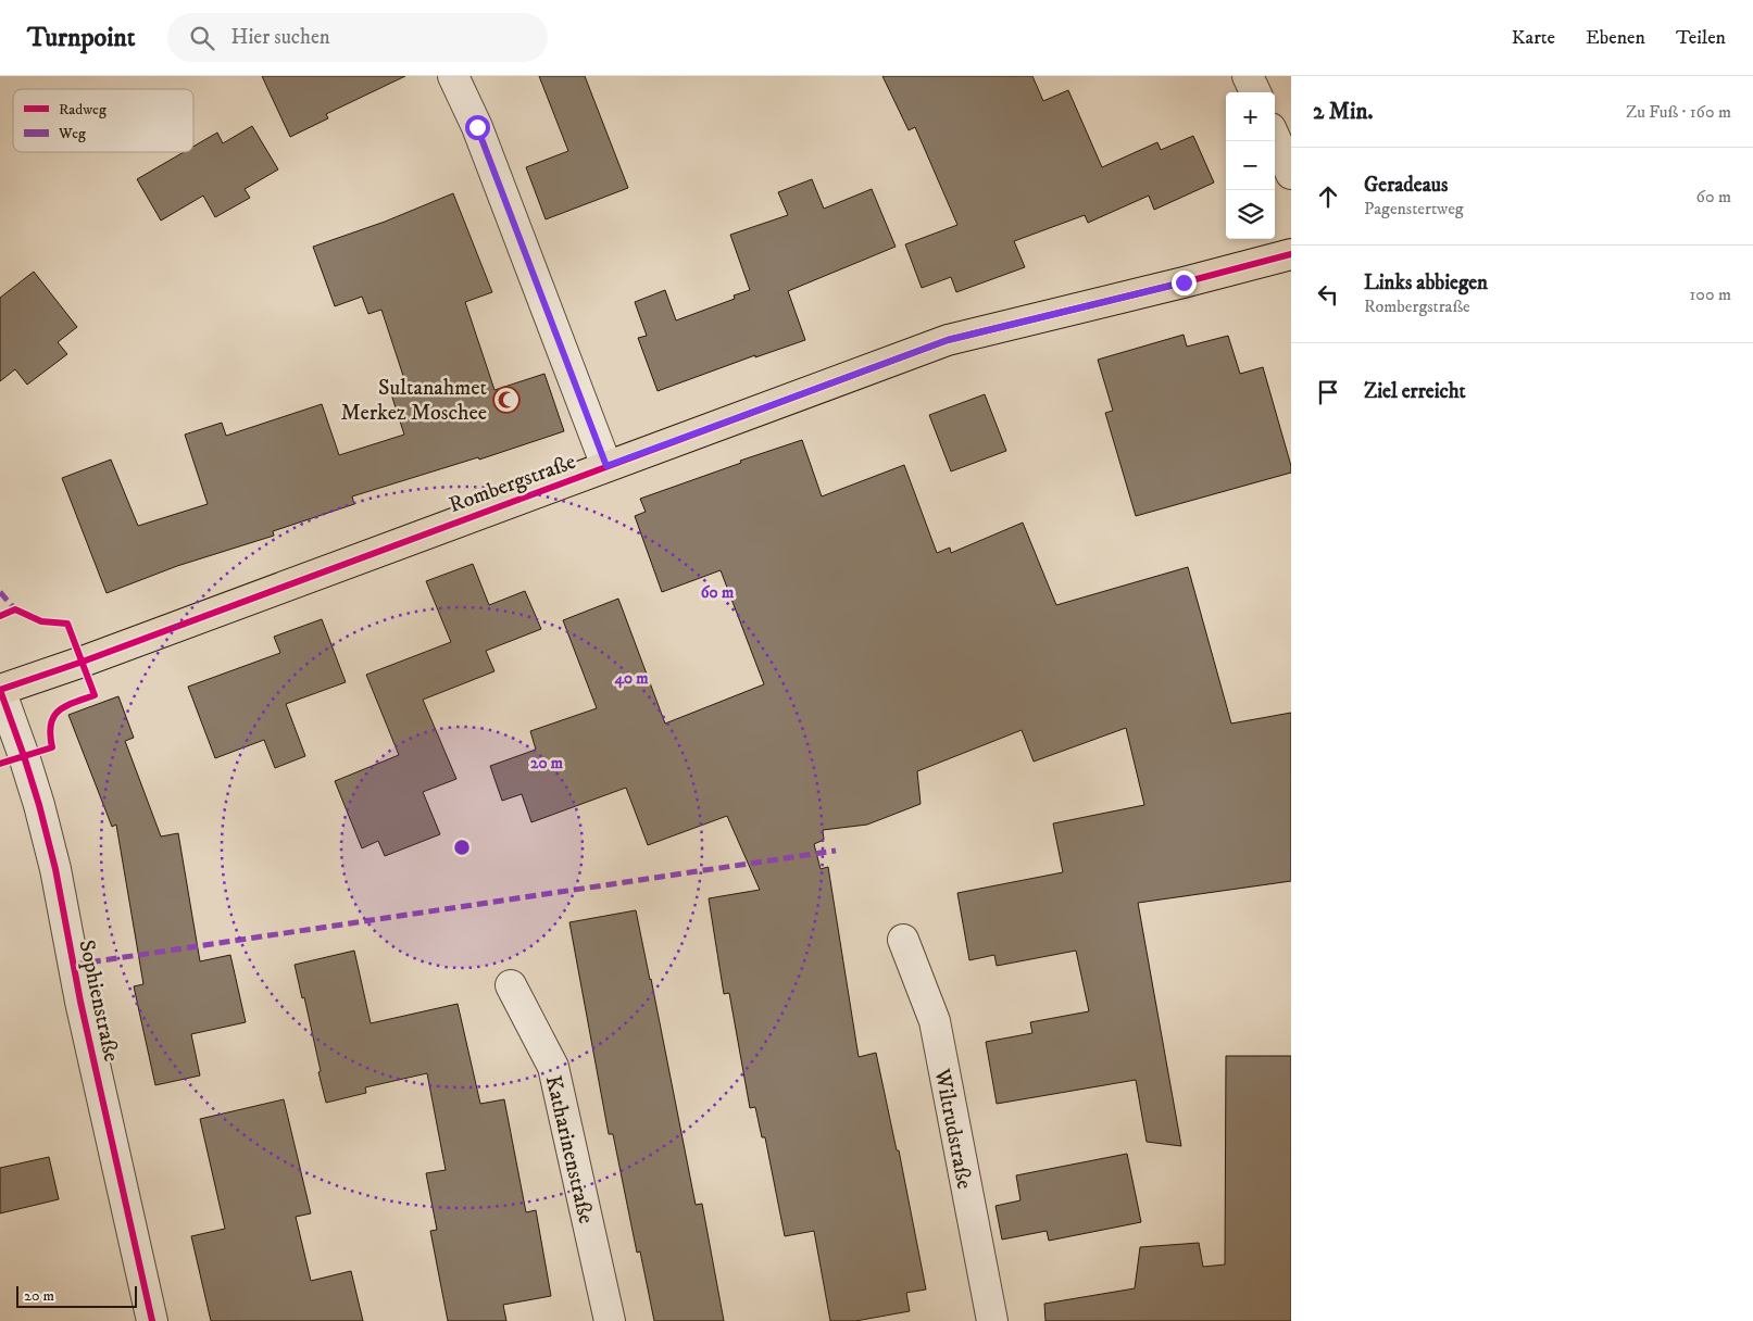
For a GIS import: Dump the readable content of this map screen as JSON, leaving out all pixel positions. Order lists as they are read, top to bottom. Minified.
{"streets":{"main road":["Rombergstraße"],"street":["Sophienstraße","Wiltrudstraße","Katharinenstraße"]},"crossings":[["Rombergstraße","Sophienstraße"]],"places":{"mosque":["Sultanahmet Merkez Moschee"]},"legend":["Radweg","Weg"],"scale_bar":"20 m","page":{"header":"Turnpoint","search":"Hier suchen","nav":["Karte","Ebenen","Teilen"],"heading":["2 Min.","Zu Fuß · 160 m"],"map_buttons":["+","−"],"list":[["Geradeaus","Pagenstertweg","60 m"],["Links abbiegen","Rombergstraße","100 m"],"Ziel erreicht"],"scale":"20 m"},"rings":["60 m","40 m","20 m"]}
